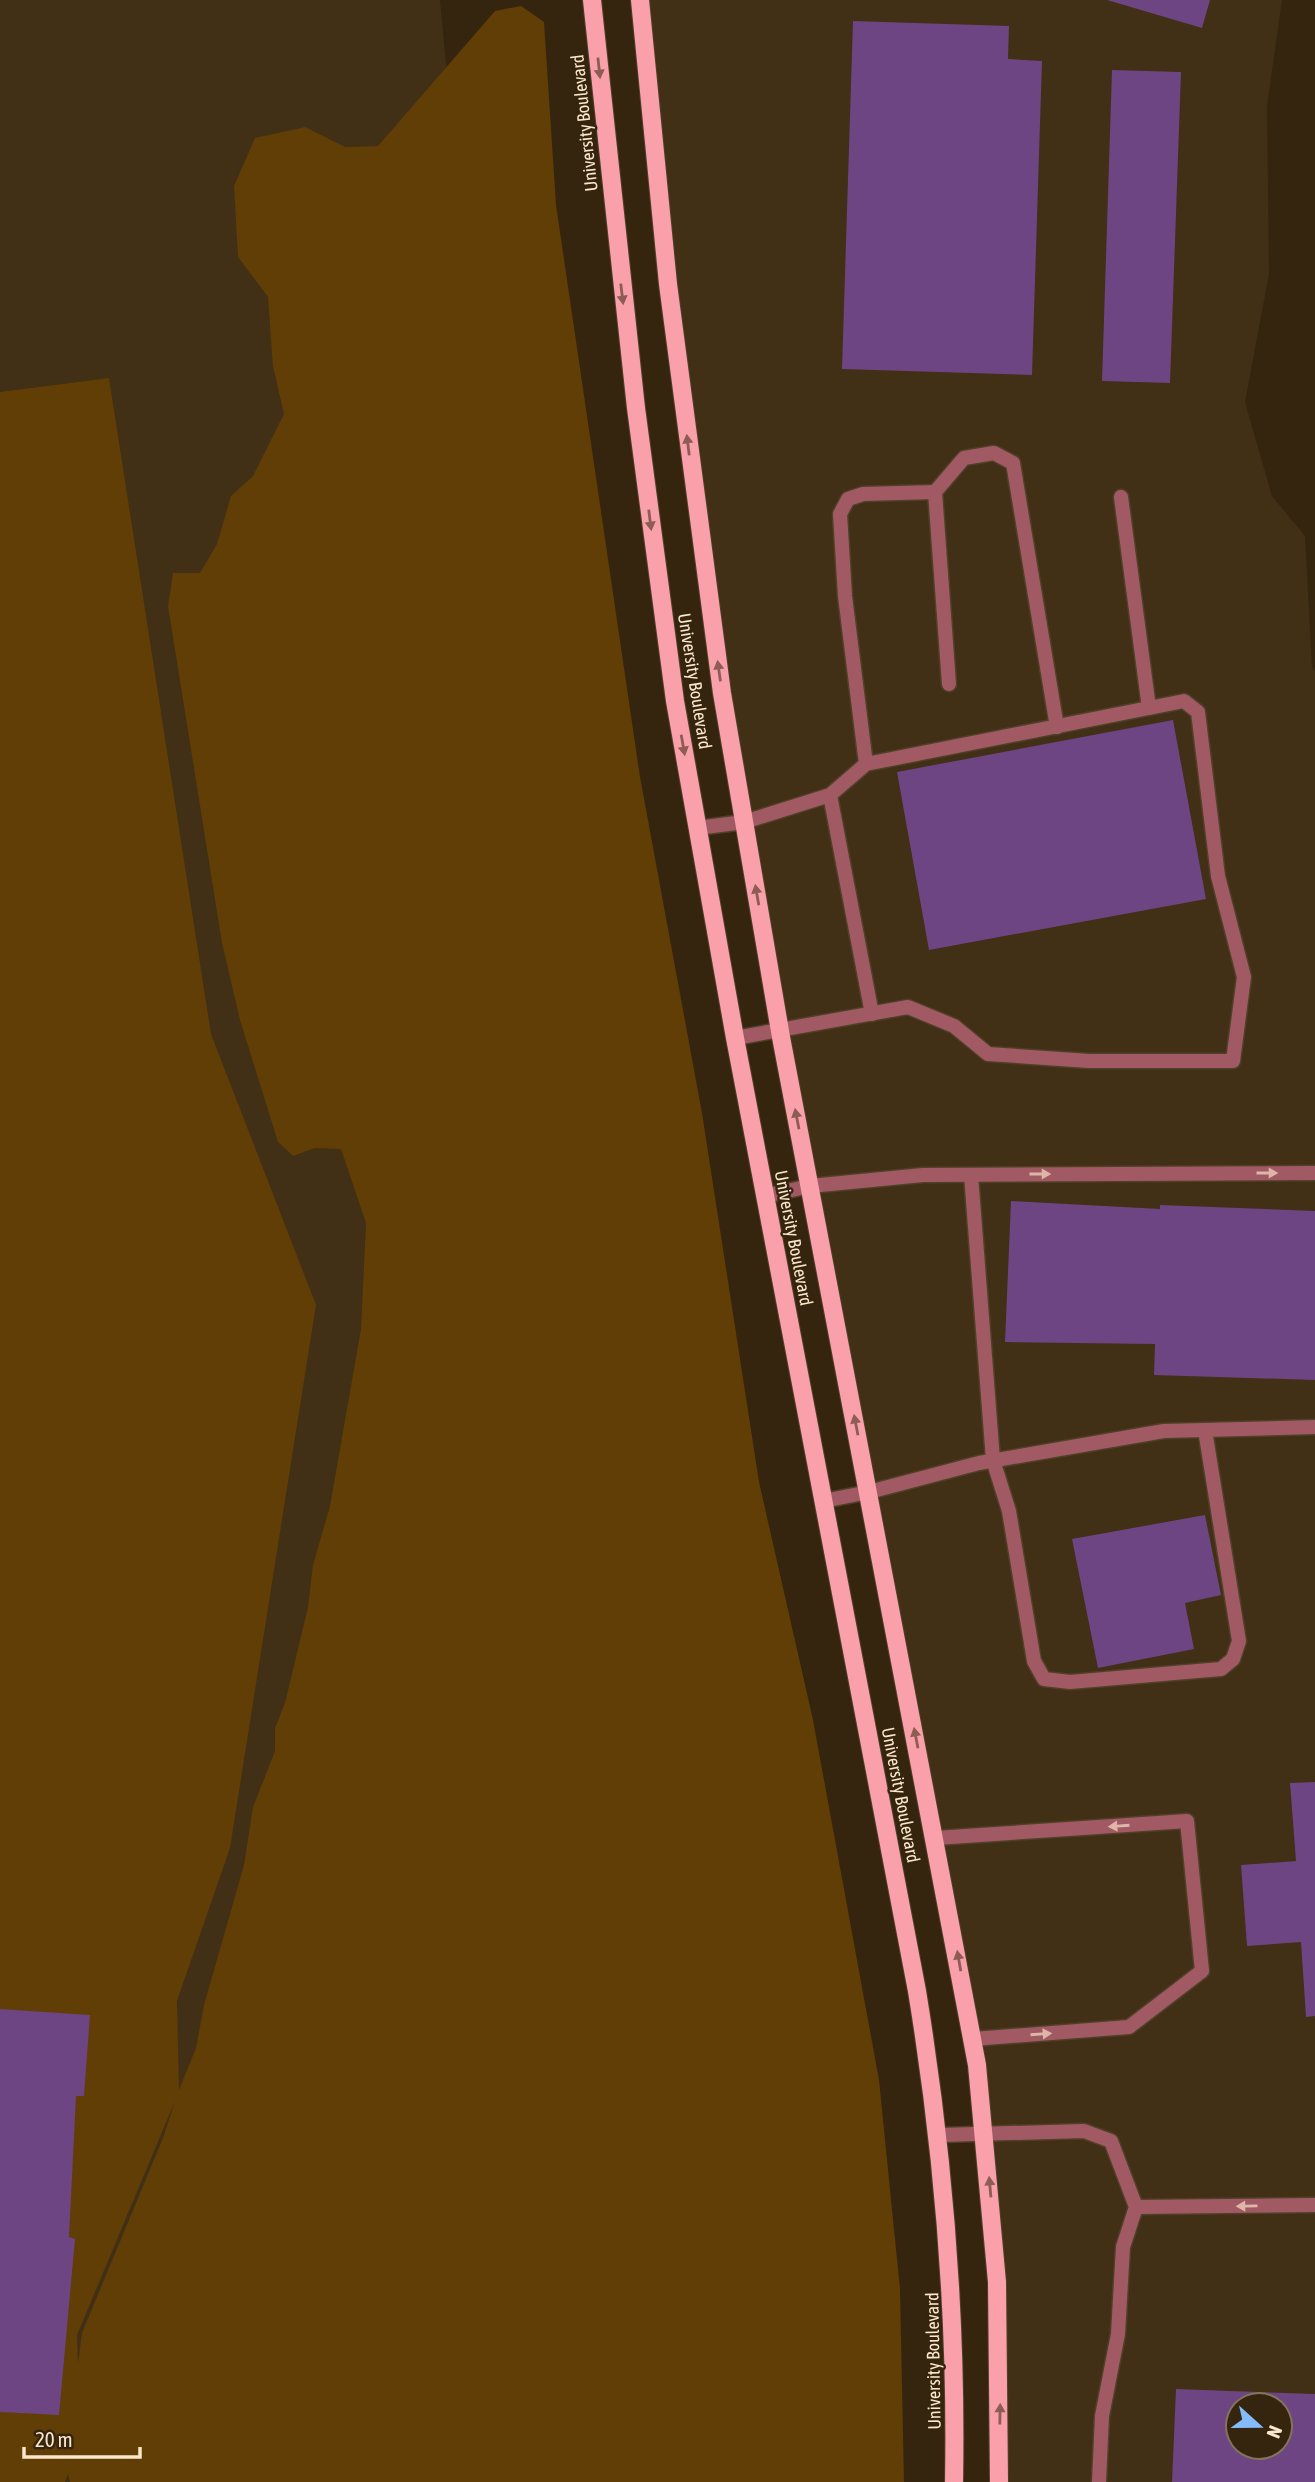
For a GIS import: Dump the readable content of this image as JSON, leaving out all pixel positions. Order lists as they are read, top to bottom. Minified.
{"streets":{"main road":["University Boulevard"]},"scale_bar":"20 m","north":"right"}
